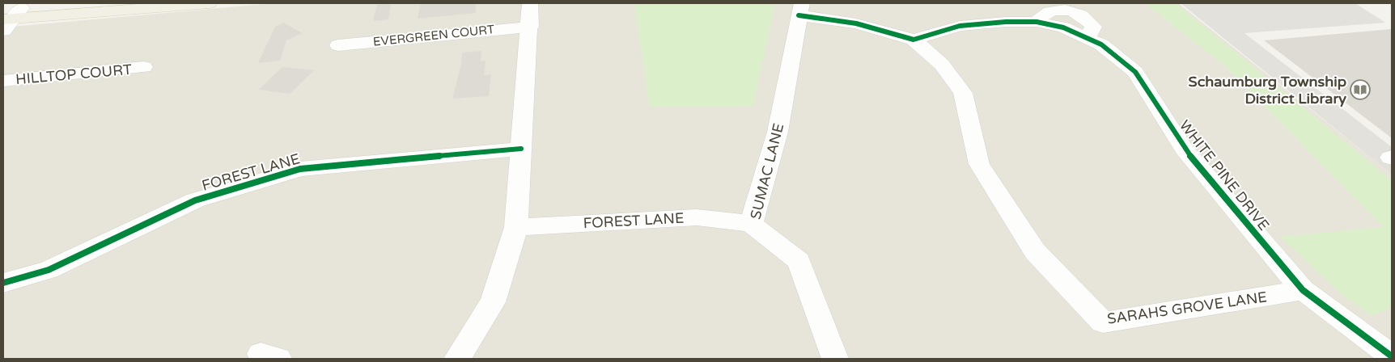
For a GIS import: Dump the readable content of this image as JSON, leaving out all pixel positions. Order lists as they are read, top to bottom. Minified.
{"streets":{"street":["EVERGREEN COURT","HILLTOP COURT","SUMAC LANE","FOREST LANE","WHITE PINE DRIVE","SARAHS GROVE LANE"]},"crossings":[["SUMAC LANE","FOREST LANE"],["WHITE PINE DRIVE","SARAHS GROVE LANE"]],"places":{"library":["Schaumburg Township District Library"]}}
